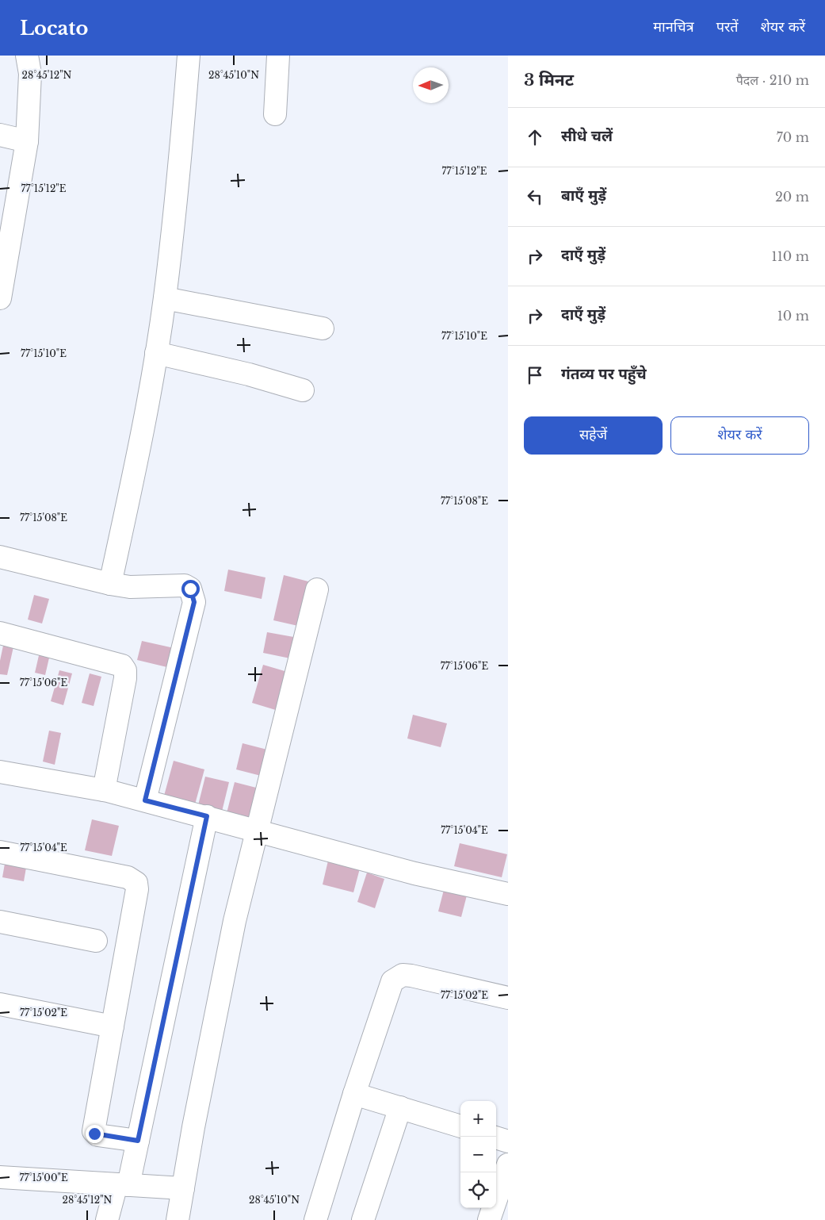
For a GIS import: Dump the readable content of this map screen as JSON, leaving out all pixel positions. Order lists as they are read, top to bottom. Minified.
{"north":"left","page":{"header":"Locato","nav":["मानचित्र","परतें","शेयर करें"],"heading":["3 मिनट","पैदल · 210 m"],"list":[["सीधे चलें","70 m"],["बाएँ मुड़ें","20 m"],["दाएँ मुड़ें","110 m"],["दाएँ मुड़ें","10 m"],"गंतव्य पर पहुँचे"],"buttons":["सहेजें","शेयर करें"],"map_buttons":["+","−"]},"coordinates":["28°45'12\"N","28°45'10\"N","77°15'12\"E","77°15'10\"E","77°15'08\"E","77°15'06\"E","77°15'04\"E","77°15'02\"E","77°15'00\"E"]}
